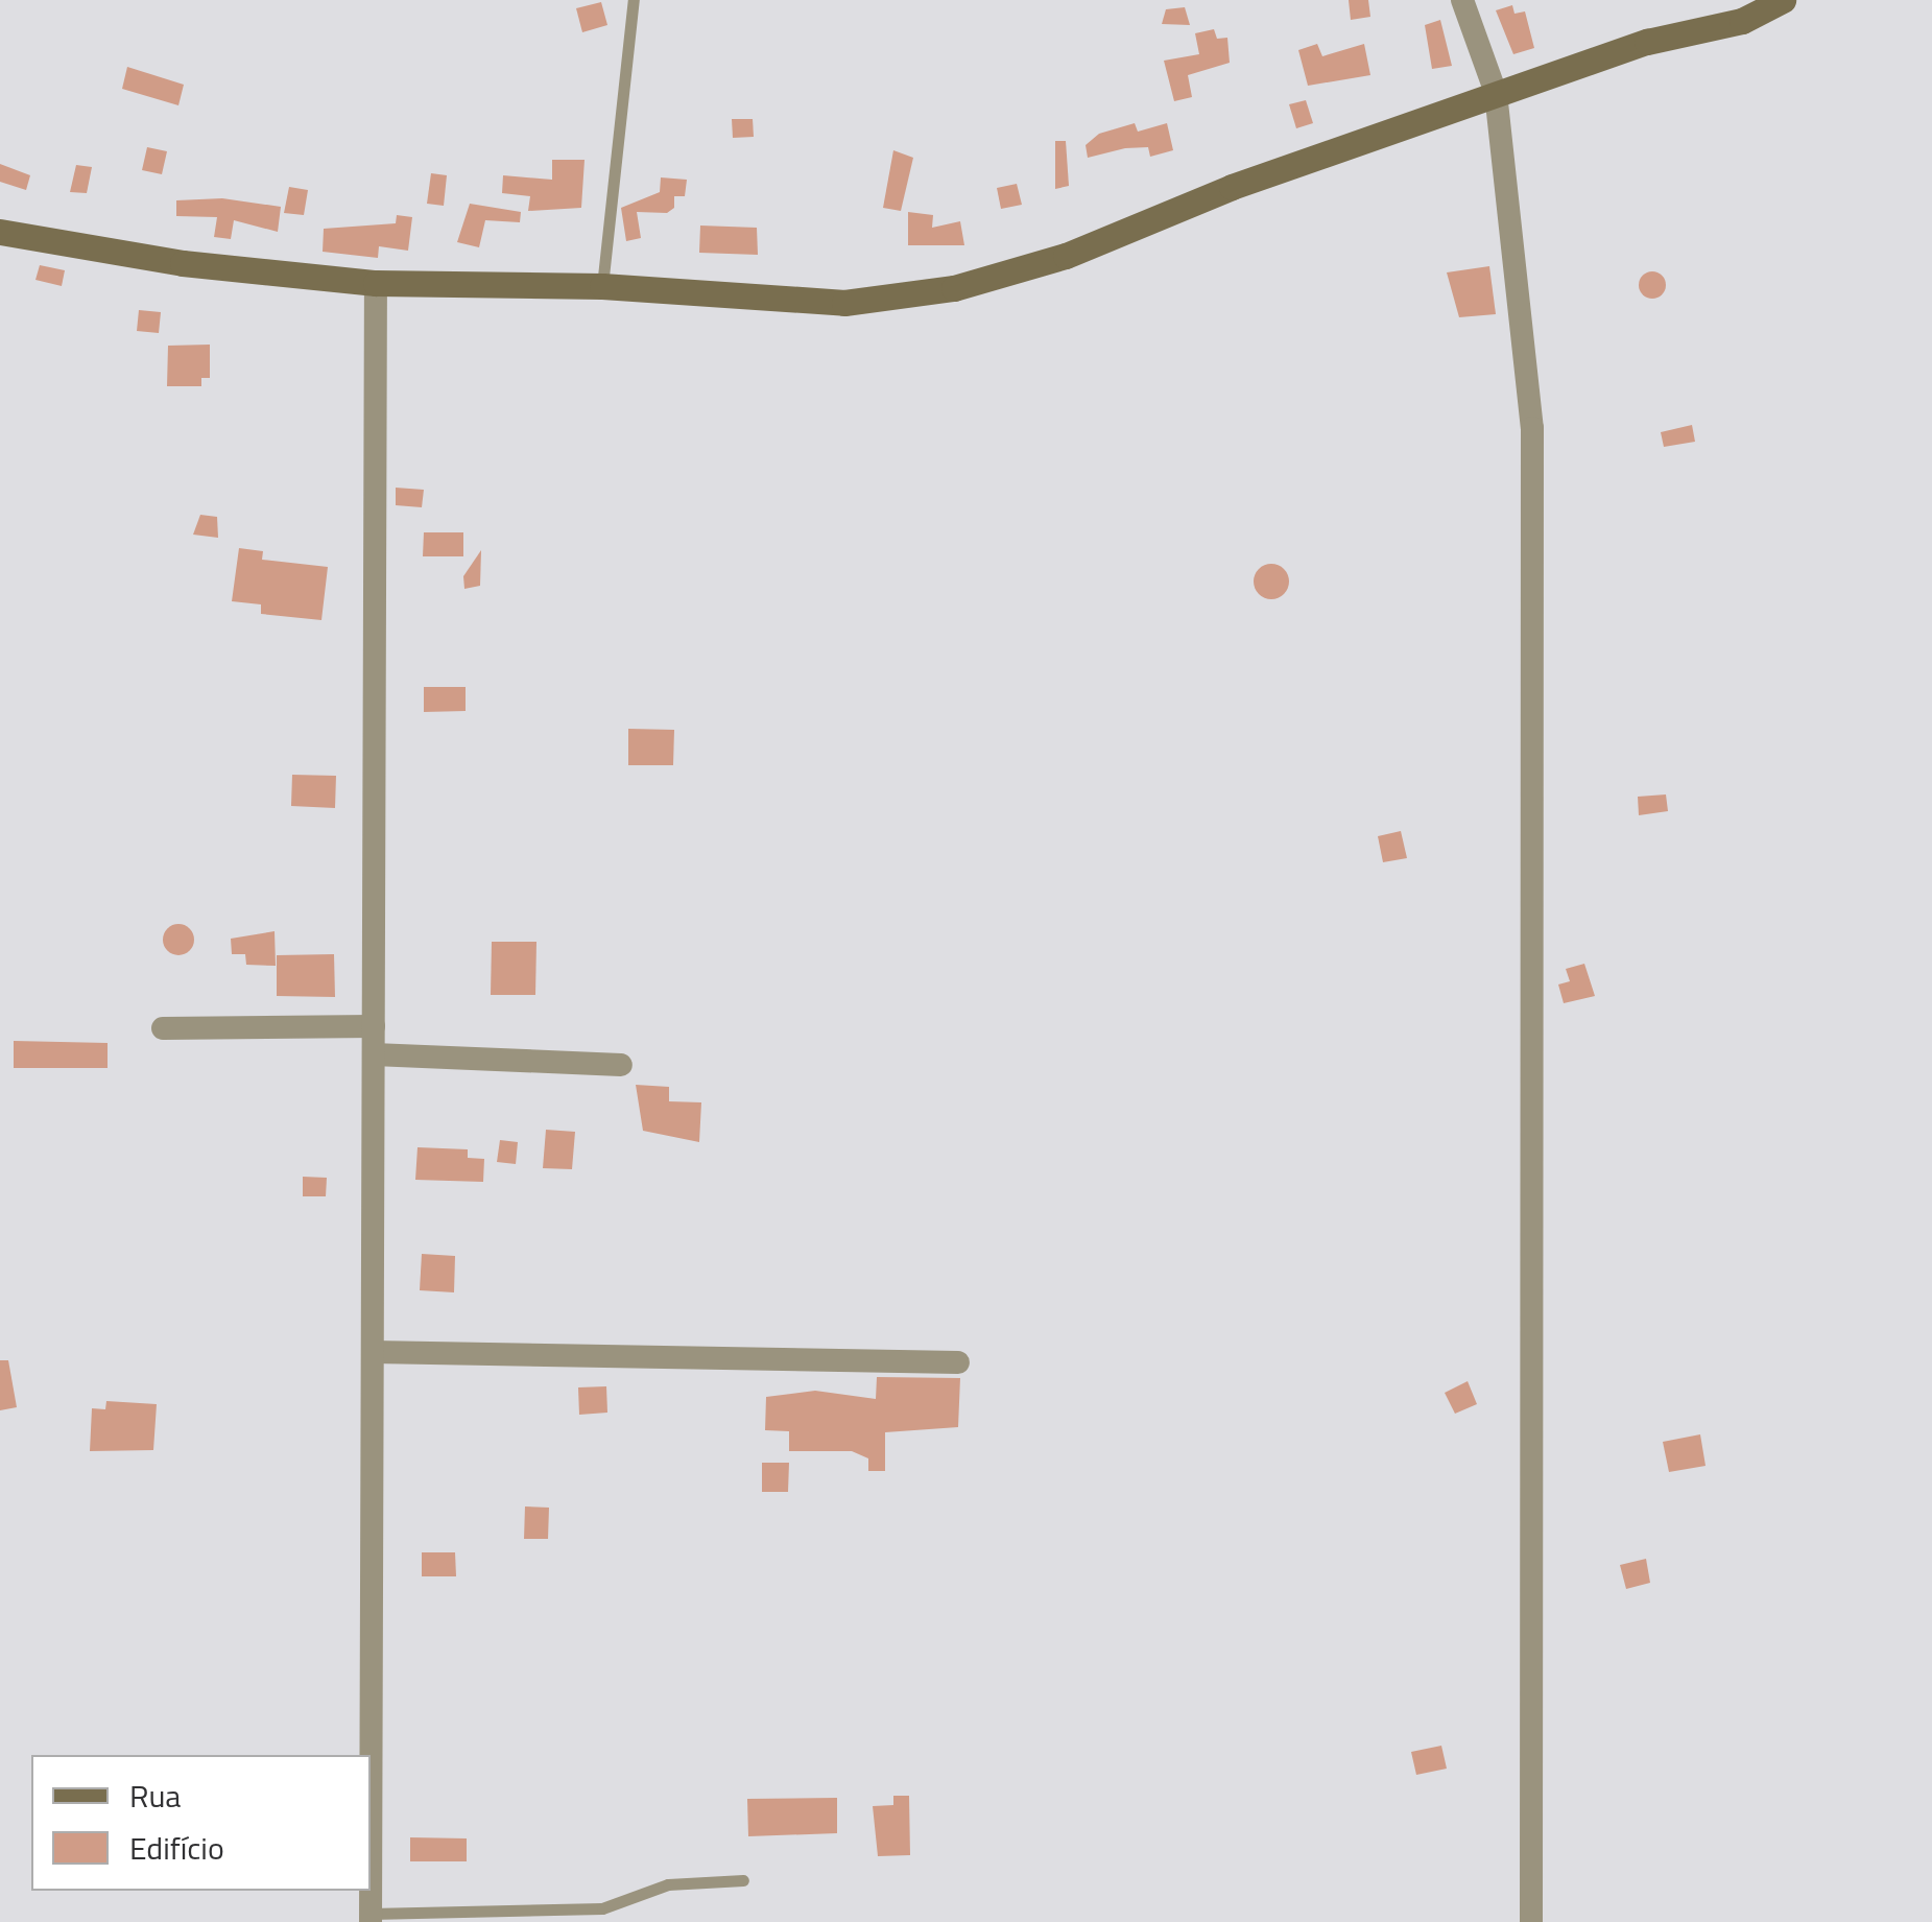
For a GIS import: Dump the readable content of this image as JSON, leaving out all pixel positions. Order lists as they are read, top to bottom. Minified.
{"legend":["Rua","Edifício"]}
